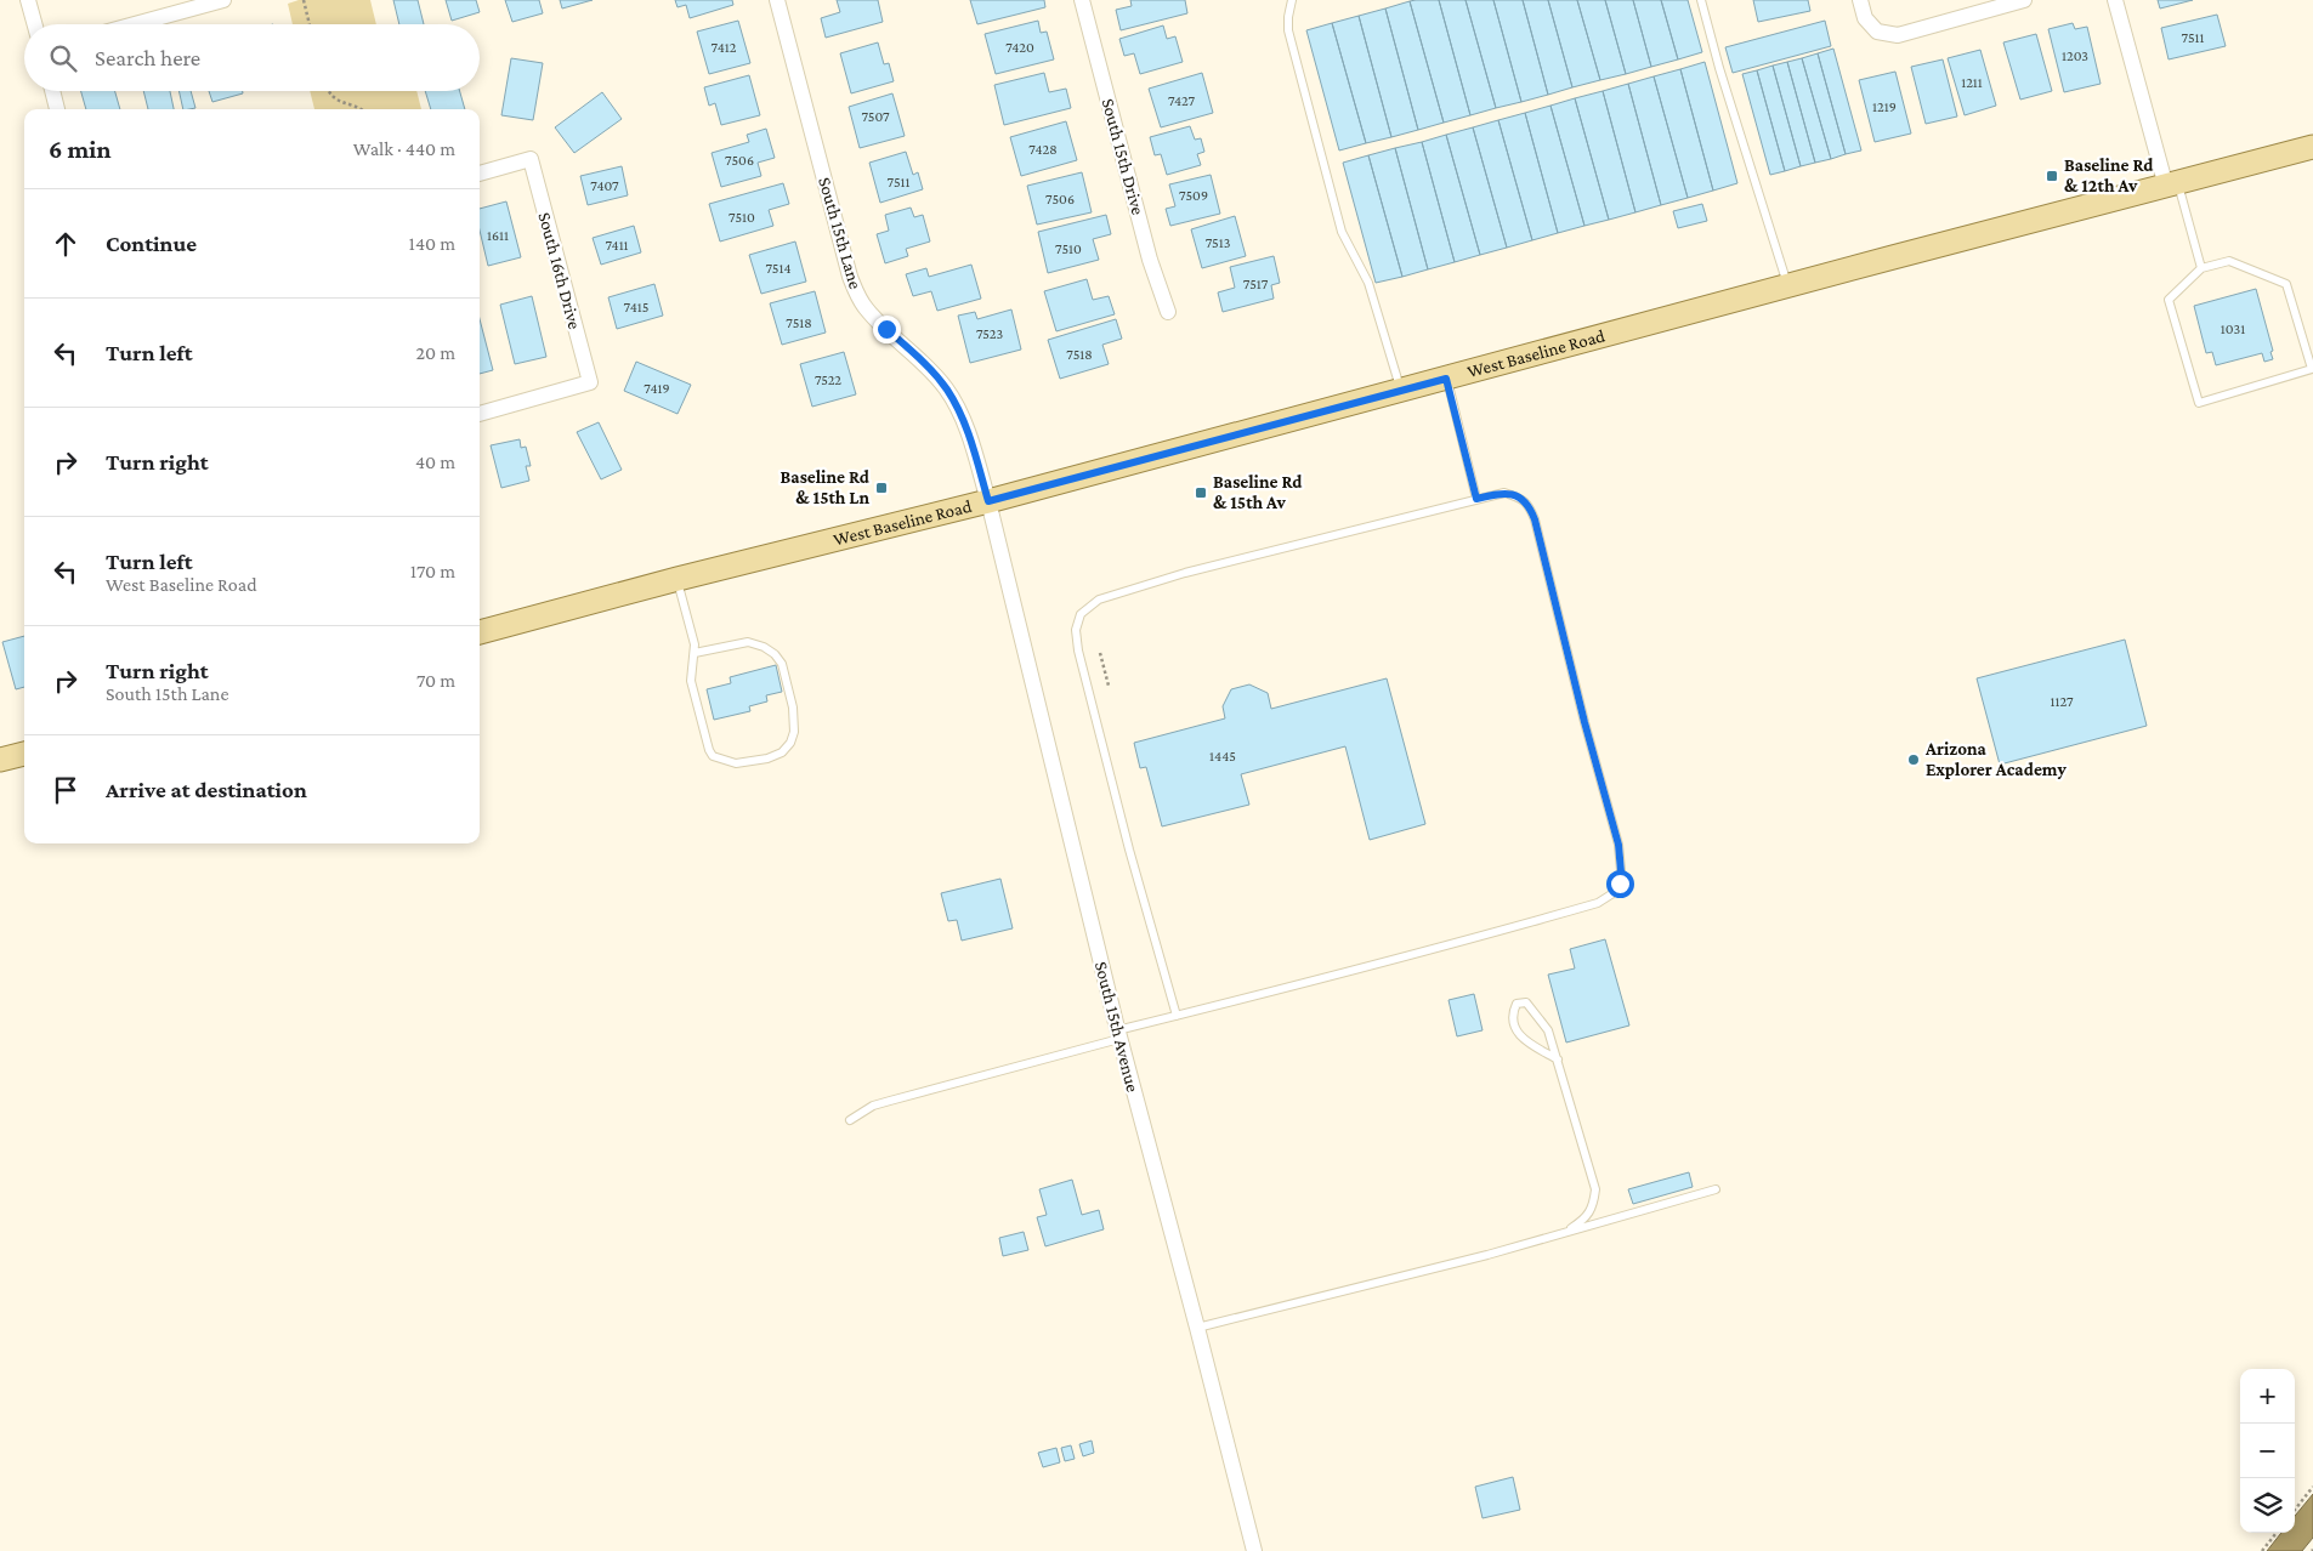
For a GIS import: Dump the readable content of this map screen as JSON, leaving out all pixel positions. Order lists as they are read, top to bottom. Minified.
{"streets":{"main road":["West Baseline Road"],"street":["South 15th Drive","South 15th Lane","South 16th Drive","South 15th Avenue"]},"crossings":[["South 15th Lane","West Baseline Road"],["South 15th Lane","South 15th Avenue"],["West Baseline Road","South 15th Avenue"]],"places":{"transit":["Baseline Rd & 12th Av","Baseline Rd & 15th Ln","Baseline Rd & 15th Av"],"other":["Arizona Explorer Academy"]},"house_numbers":["7511","7412","7420","1203","1211","7427","1219","7507","7428","7506","7511","7407","7509","7506","7510","1611","7513","7411","7510","7514","7517","7415","7518","1031","7523","7518","7522","7419","1127","1445"],"page":{"search":"Search here","heading":["6 min","Walk · 440 m"],"list":[["Continue","140 m"],["Turn left","20 m"],["Turn right","40 m"],["Turn left","West Baseline Road","170 m"],["Turn right","South 15th Lane","70 m"],"Arrive at destination"],"map_buttons":["+","−"]}}
